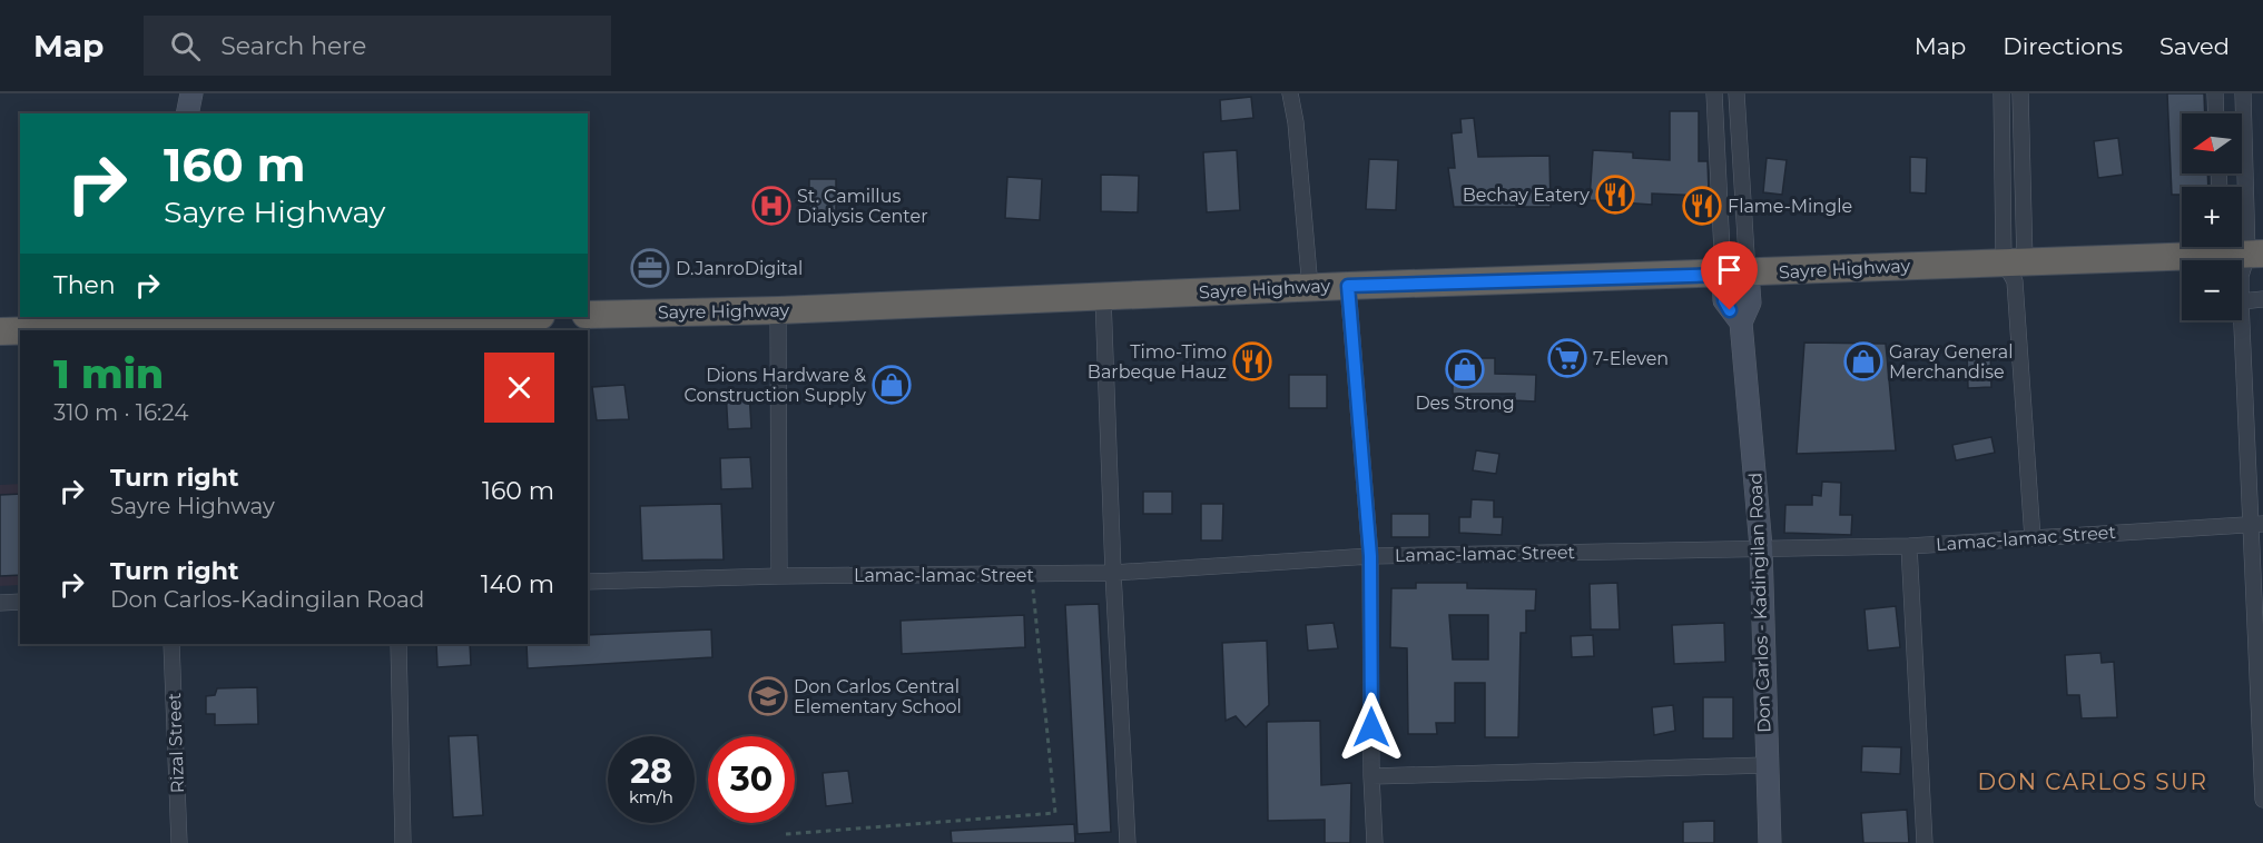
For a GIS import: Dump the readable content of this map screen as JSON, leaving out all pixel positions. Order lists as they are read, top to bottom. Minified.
{"streets":{"highway":["Sayre Highway"],"main road":["Don Carlos - Kadingilan Road"],"street":["Lamac-lamac Street","Rizal Street"]},"crossings":[["Sayre Highway","Don Carlos - Kadingilan Road"],["Lamac-lamac Street","Don Carlos - Kadingilan Road"]],"districts":["DON CARLOS SUR"],"places":{"restaurant":["Bechay Eatery","Flame-Mingle","Timo-Timo Barbeque Hauz"],"hospital":["St. Camillus Dialysis Center"],"office":["D.JanroDigital"],"supermarket":["7-Eleven"],"shop":["Garay General Merchandise","Des Strong","Dions Hardware & Construction Supply"],"school or university":["Don Carlos Central Elementary School"]},"north":"left","page":{"header":"Map","search":"Search here","nav":["Map","Directions","Saved"],"map_buttons":["+","−"],"turn":["160 m","Sayre Highway"],"then":"Then","heading":["1 min","310 m · 16:24"],"list":[{"name":"Turn right","note":"Sayre Highway","value":"160 m"},{"name":"Turn right","note":"Don Carlos-Kadingilan Road","value":"140 m"}],"speed":"28 km/h","limit":"30"}}
